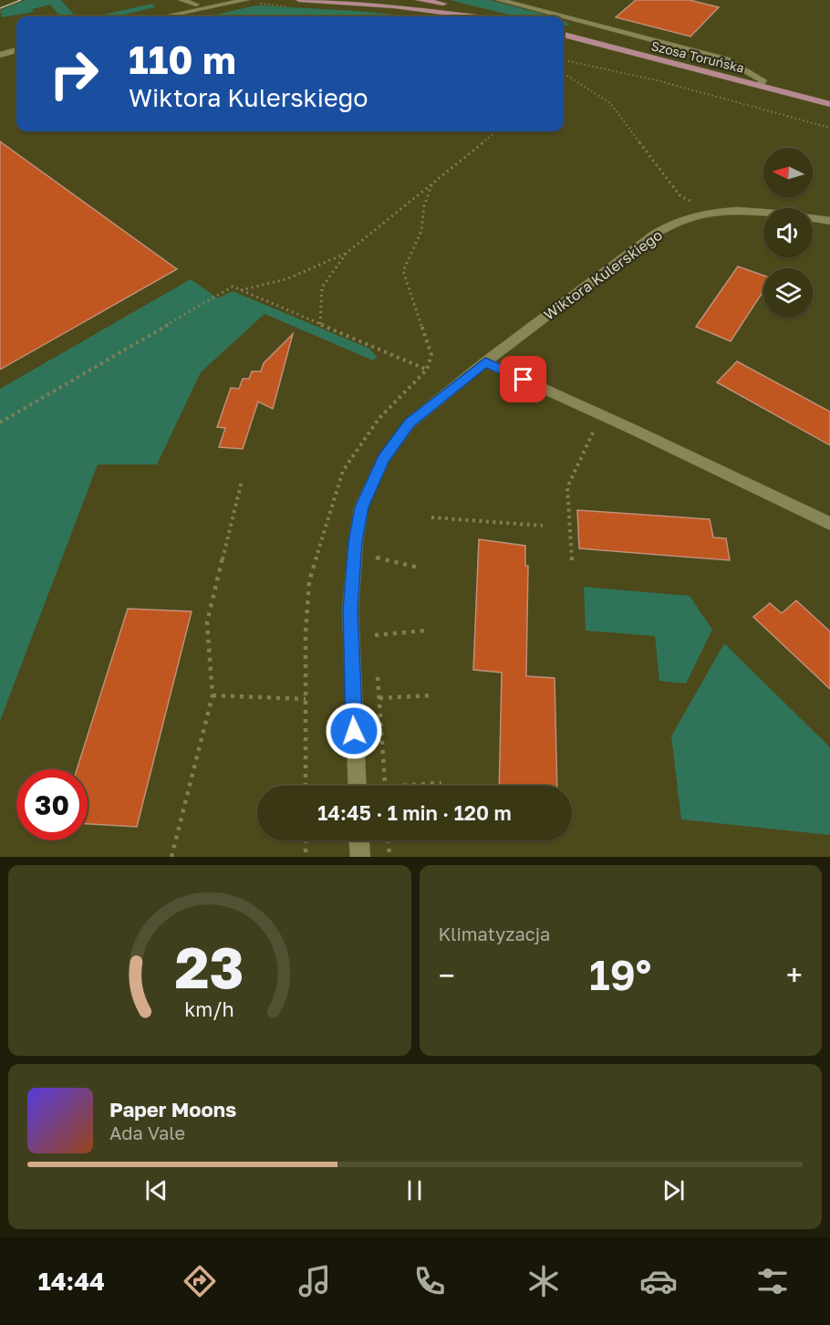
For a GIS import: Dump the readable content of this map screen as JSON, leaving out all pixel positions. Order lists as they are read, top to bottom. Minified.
{"streets":{"main road":["Szosa Toruńska"],"street":["Wiktora Kulerskiego"]},"north":"left","page":{"turn":["110 m","Wiktora Kulerskiego"],"limit":"30","trip":"14:45 · 1 min · 120 m","tile":"Klimatyzacja","heat":["−","19°","+"],"song":["Paper Moons","Ada Vale"],"tabs":"14:44","gauge":["23","km/h"]}}
